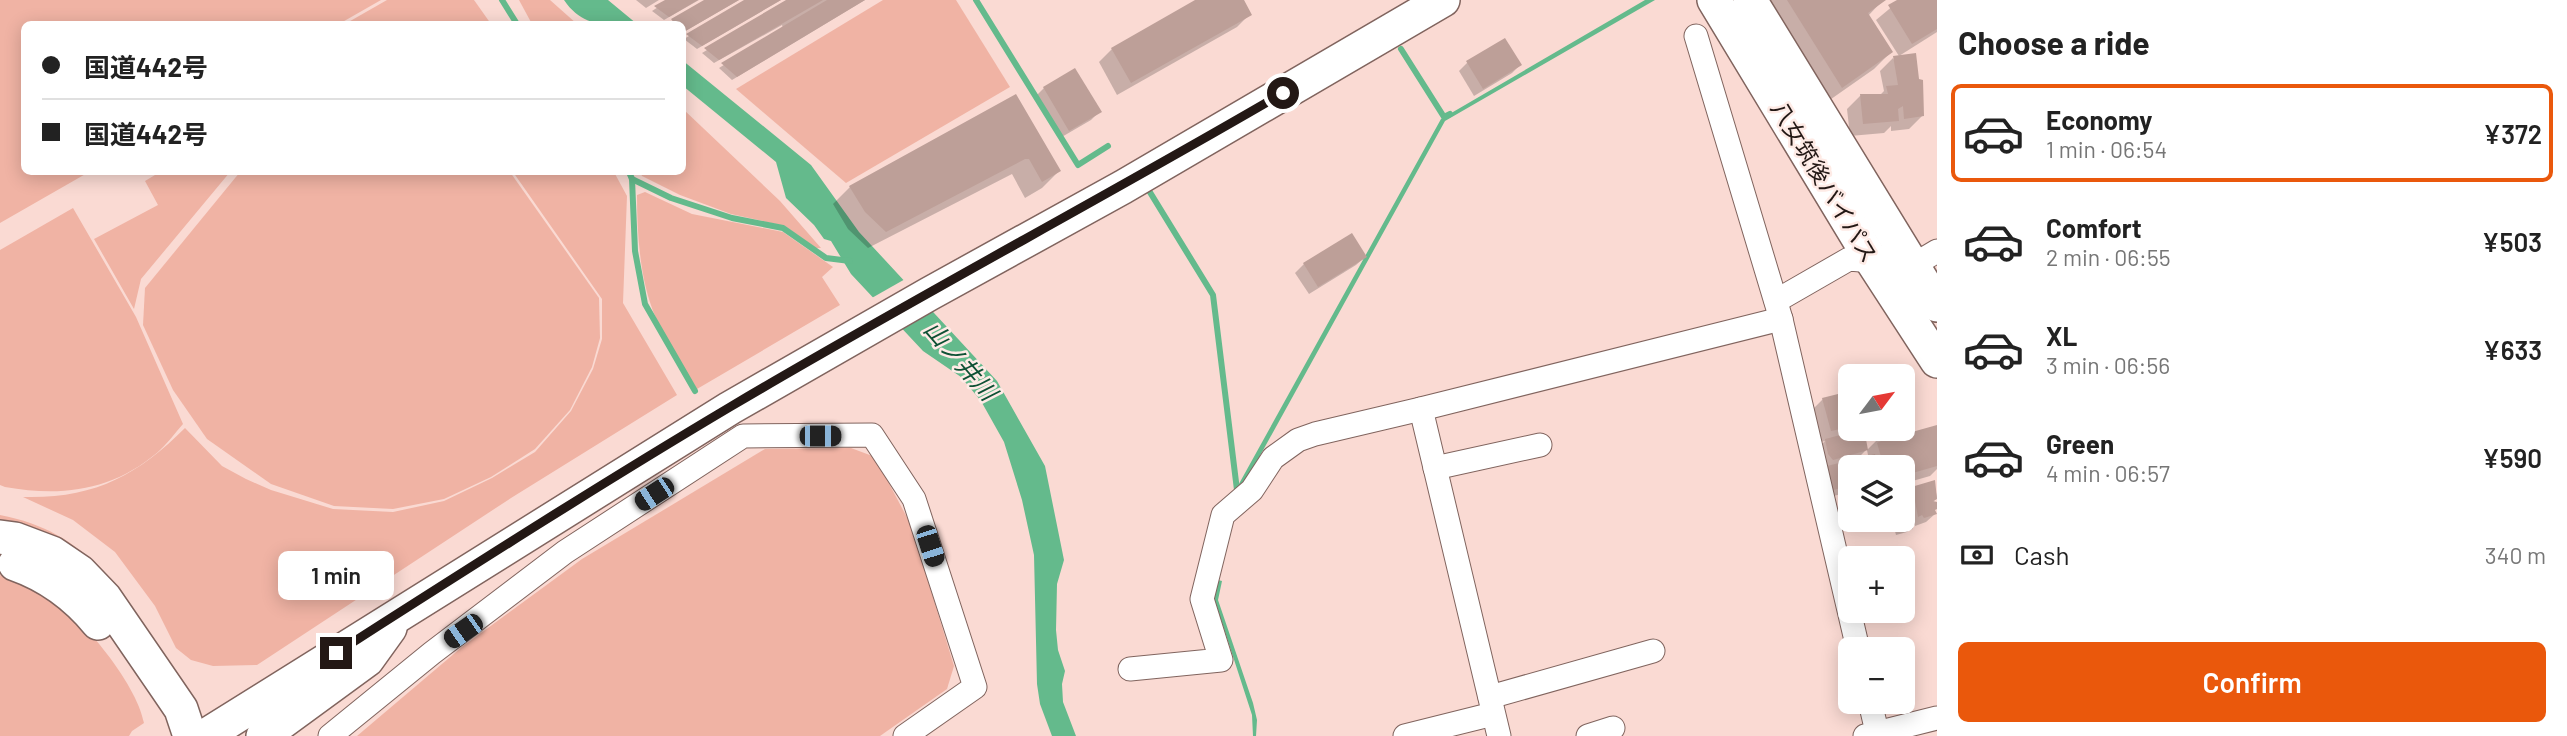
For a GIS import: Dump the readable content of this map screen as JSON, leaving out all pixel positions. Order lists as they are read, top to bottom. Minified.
{"streets":{"highway":["八女筑後バイパス"]},"water":["山ノ井川"],"north":"top right","page":{"heading":"Choose a ride","banner":["国道442号","国道442号"],"list":[{"name":"Economy","note":"1 min · 06:54","value":"¥372"},{"name":"Comfort","note":"2 min · 06:55","value":"¥503"},{"name":"XL","note":"3 min · 06:56","value":"¥633"},{"name":"Green","note":"4 min · 06:57","value":"¥590"}],"map_buttons":["+","−"],"pay":["Cash","340 m"],"bubble":"1 min","buttons":"Confirm"}}
